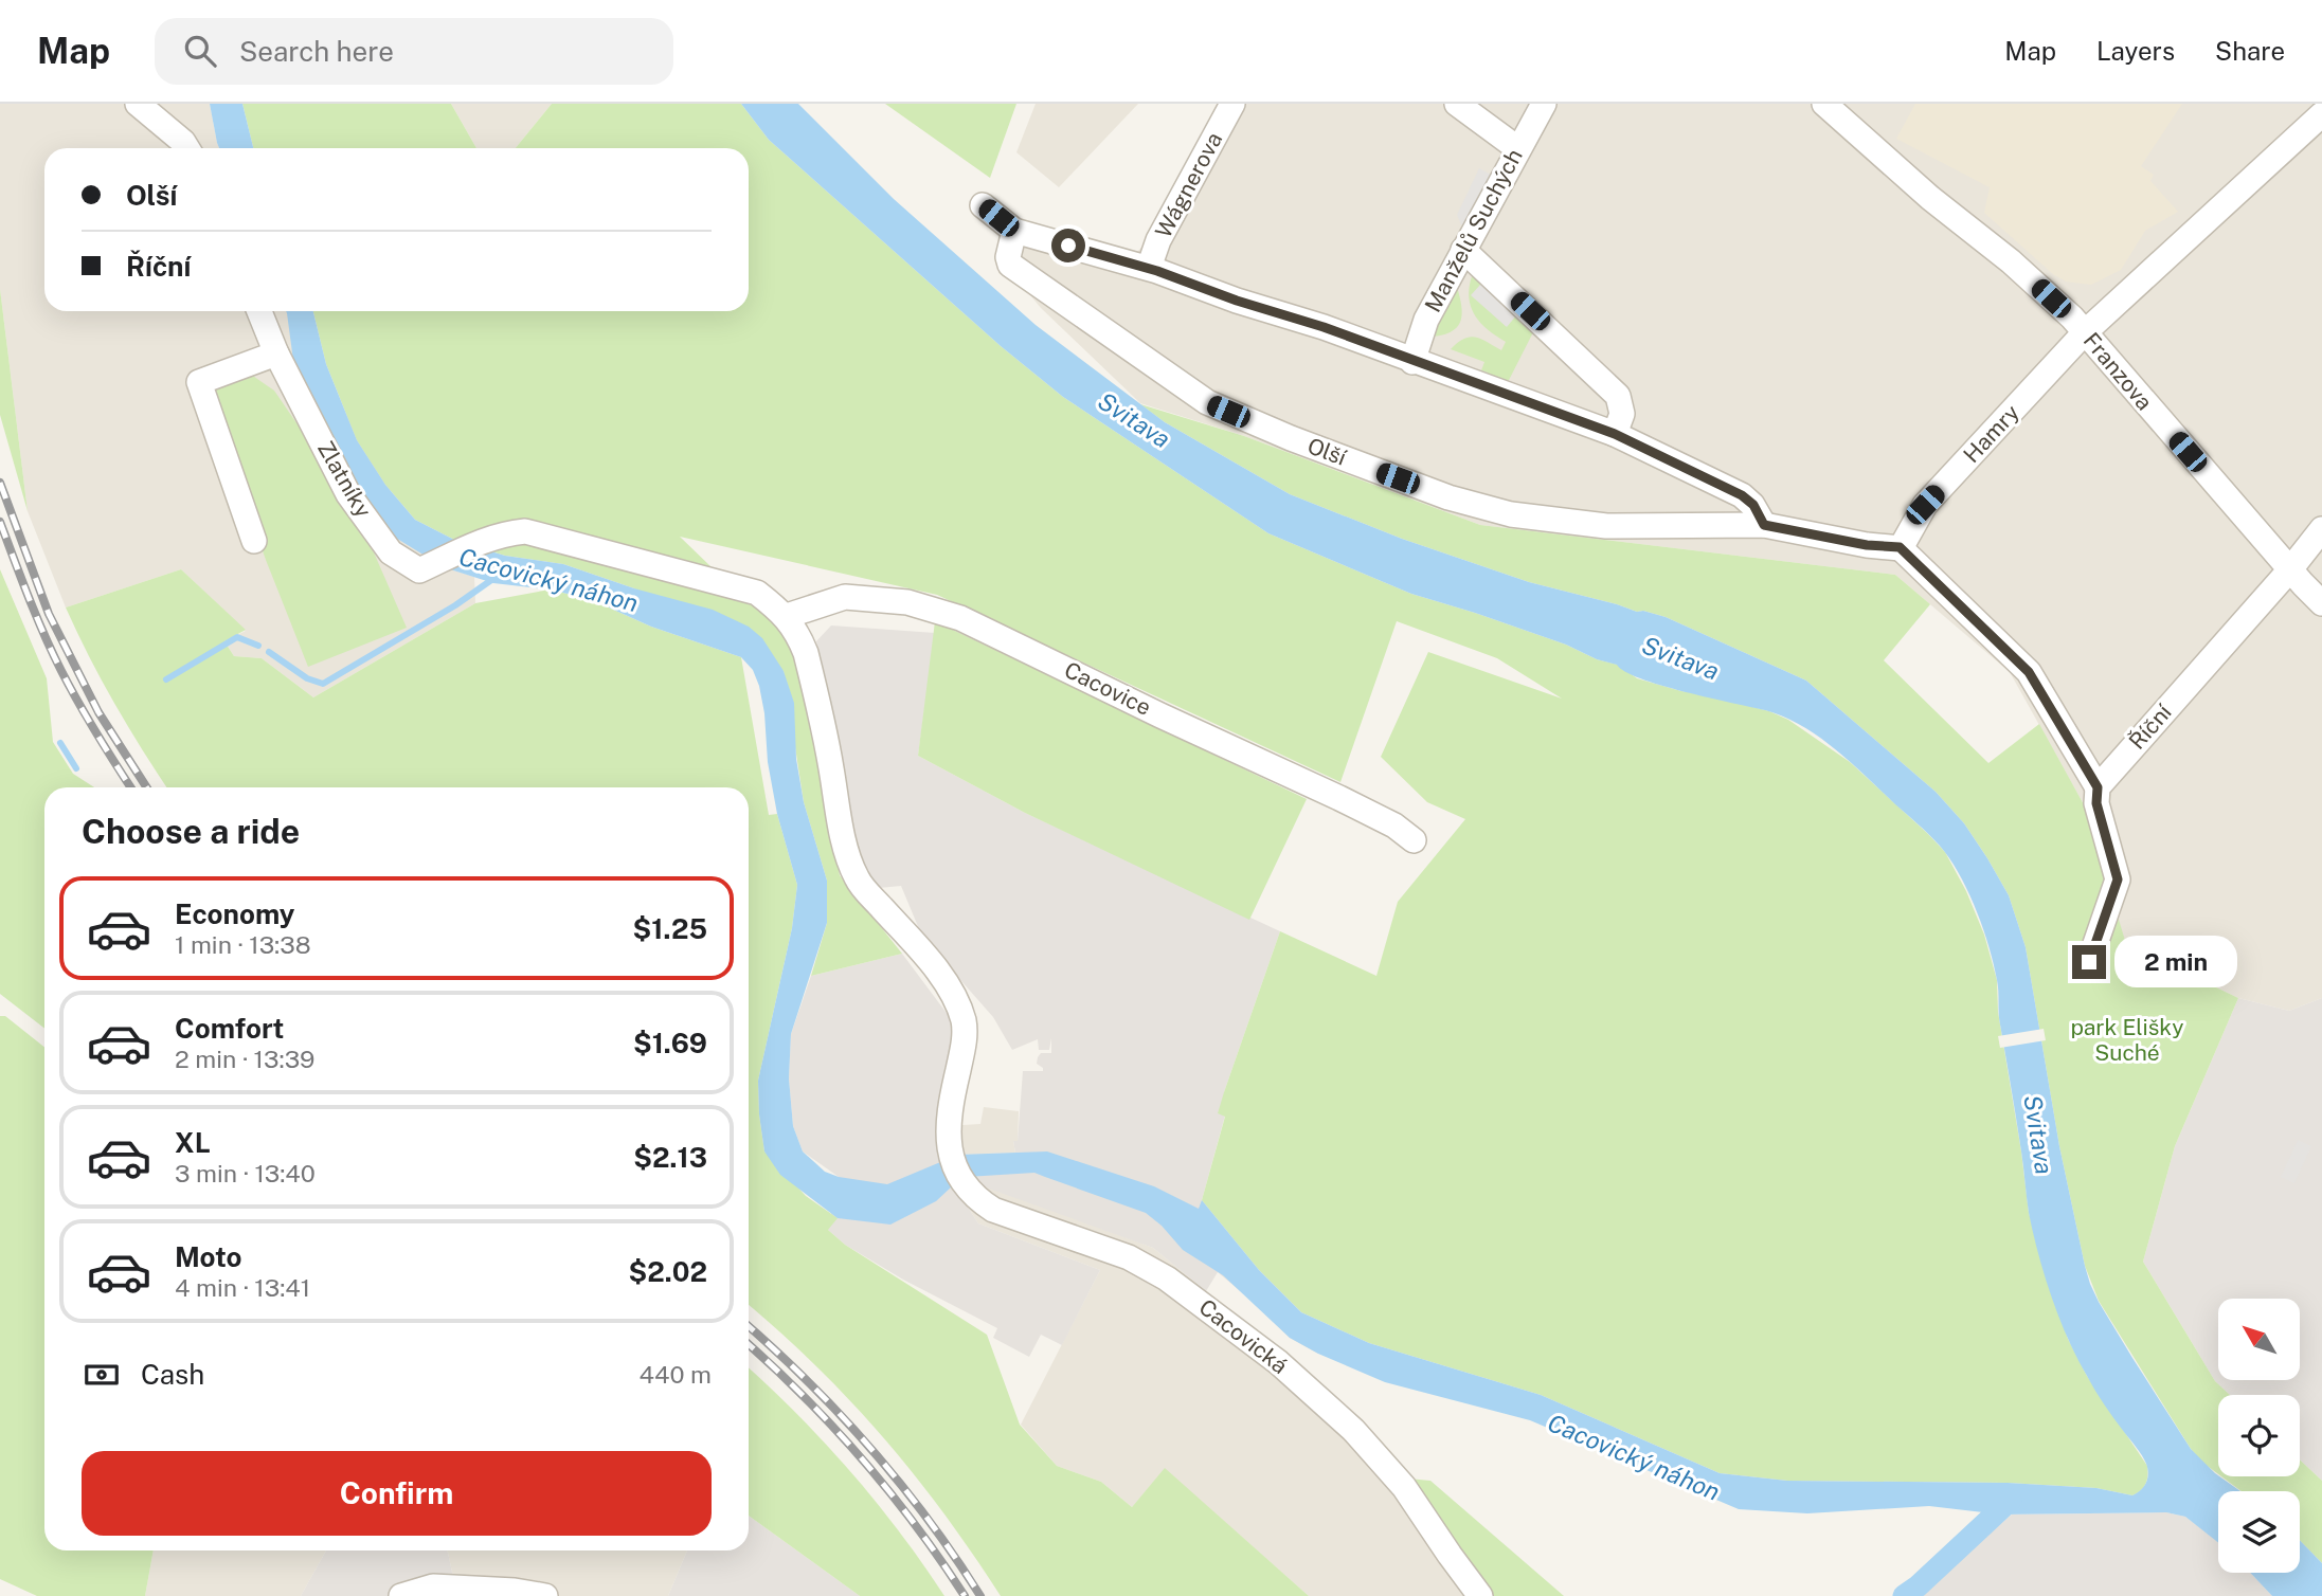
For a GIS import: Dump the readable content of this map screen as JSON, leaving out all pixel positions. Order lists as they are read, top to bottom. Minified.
{"streets":{"street":["Wágnerova","Manželů Suchých","Franzova","Hamry","Olší","Zlatníky","Cacovice","Říční","Cacovická"]},"crossings":[["Franzova","Hamry"],["Franzova","Říční"],["Hamry","Olší"],["Zlatníky","Cacovice"],["Zlatníky","Cacovická"],["Cacovice","Cacovická"]],"water":["Svitava","Cacovický náhon"],"parks":["park Elišky Suché"],"north":"top left","page":{"header":"Map","search":"Search here","nav":["Map","Layers","Share"],"banner":["Olší","Říční"],"heading":"Choose a ride","list":[{"name":"Economy","note":"1 min · 13:38","value":"$1.25"},{"name":"Comfort","note":"2 min · 13:39","value":"$1.69"},{"name":"XL","note":"3 min · 13:40","value":"$2.13"},{"name":"Moto","note":"4 min · 13:41","value":"$2.02"}],"bubble":"2 min","pay":["Cash","440 m"],"buttons":"Confirm"}}
